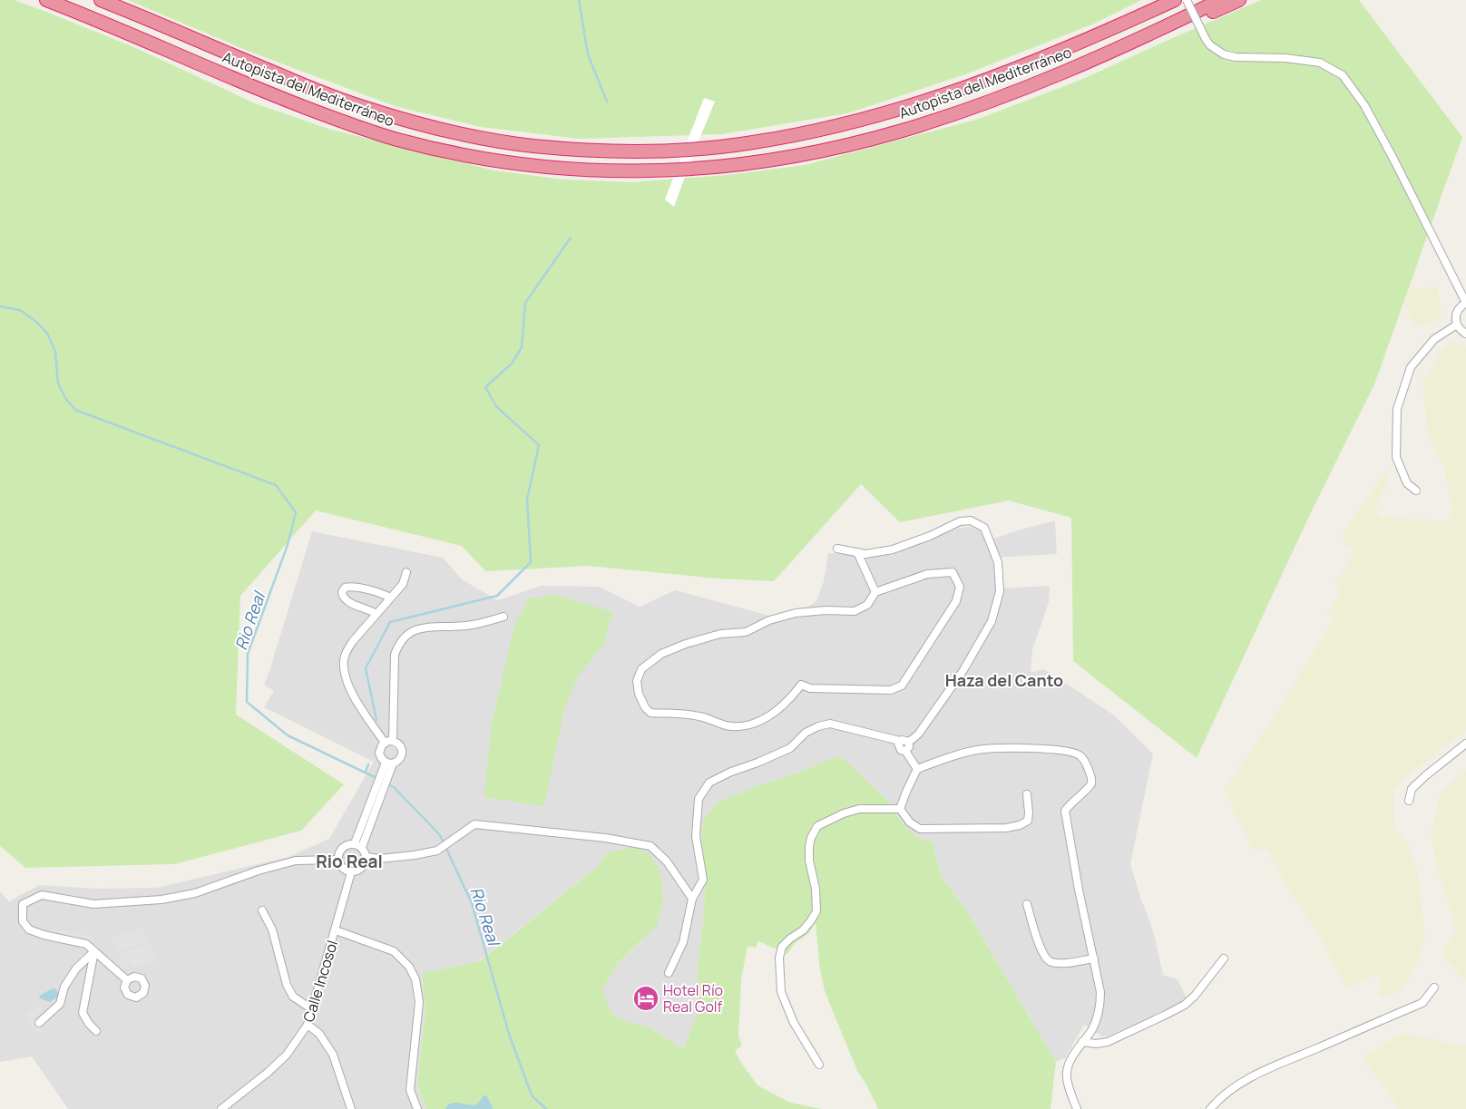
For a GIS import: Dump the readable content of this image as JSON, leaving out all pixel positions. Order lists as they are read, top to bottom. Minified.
{"streets":{"highway":["Autopista del Mediterráneo"],"street":["Calle Incosol"]},"districts":["Haza del Canto","Rio Real"],"water":["Rio Real"],"places":{"hotel":["Hotel Río Real Golf"]}}
